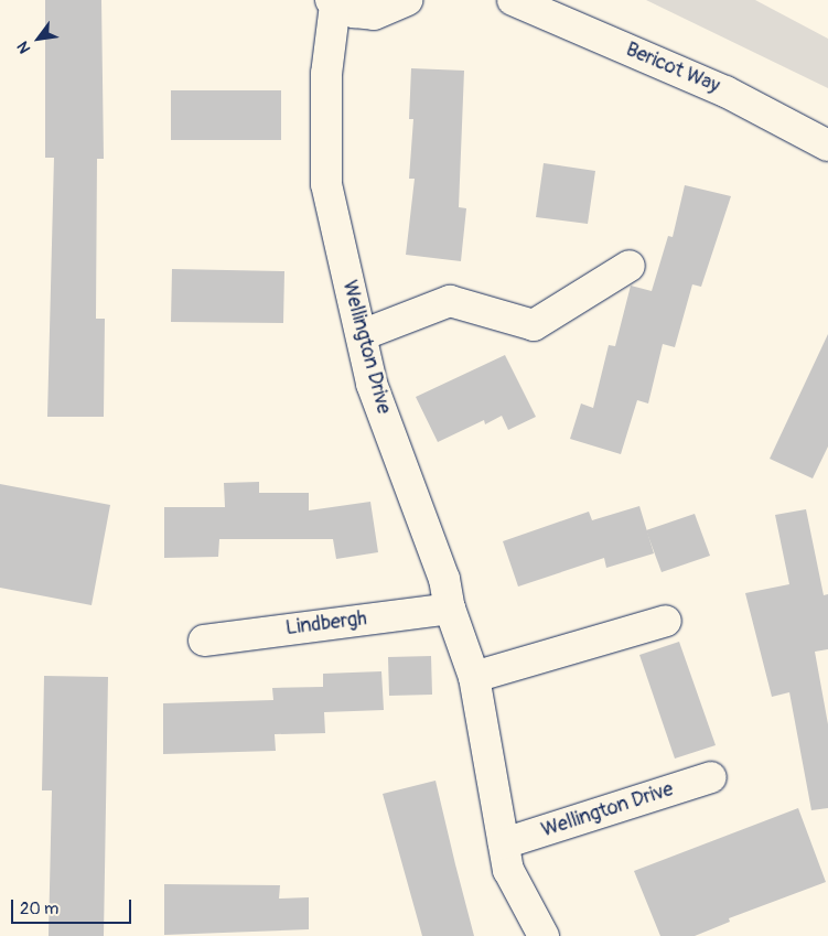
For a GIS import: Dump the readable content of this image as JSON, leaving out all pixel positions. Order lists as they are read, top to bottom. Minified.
{"streets":{"street":["Bericot Way","Wellington Drive","Lindbergh"]},"crossings":[["Wellington Drive","Lindbergh"]],"scale_bar":"20 m","north":"bottom left"}
